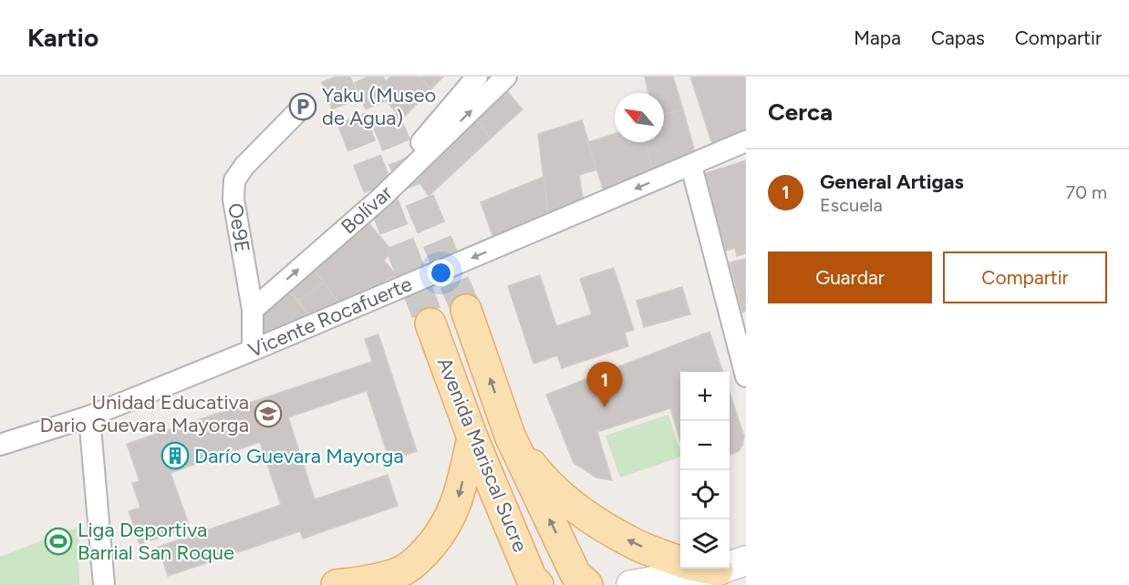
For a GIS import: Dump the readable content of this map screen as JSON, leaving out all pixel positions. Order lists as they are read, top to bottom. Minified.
{"streets":{"main road":["Avenida Mariscal Sucre"],"street":["Bolívar","Oe9E","Vicente Rocafuerte"]},"crossings":[["Bolívar","Oe9E"]],"one_way":["Vicente Rocafuerte"],"places":{"parking":["Yaku (Museo de Agua)"],"school or university":["Unidad Educativa Dario Guevara Mayorga"],"building":["Darío Guevara Mayorga"],"sports":["Liga Deportiva Barrial San Roque"]},"north":"top left","page":{"header":"Kartio","nav":["Mapa","Capas","Compartir"],"heading":"Cerca","list":[{"mark":"1","name":"General Artigas","note":"Escuela","value":"70 m"}],"buttons":["Guardar","Compartir"],"pins":"1","map_buttons":["+","−"]}}
